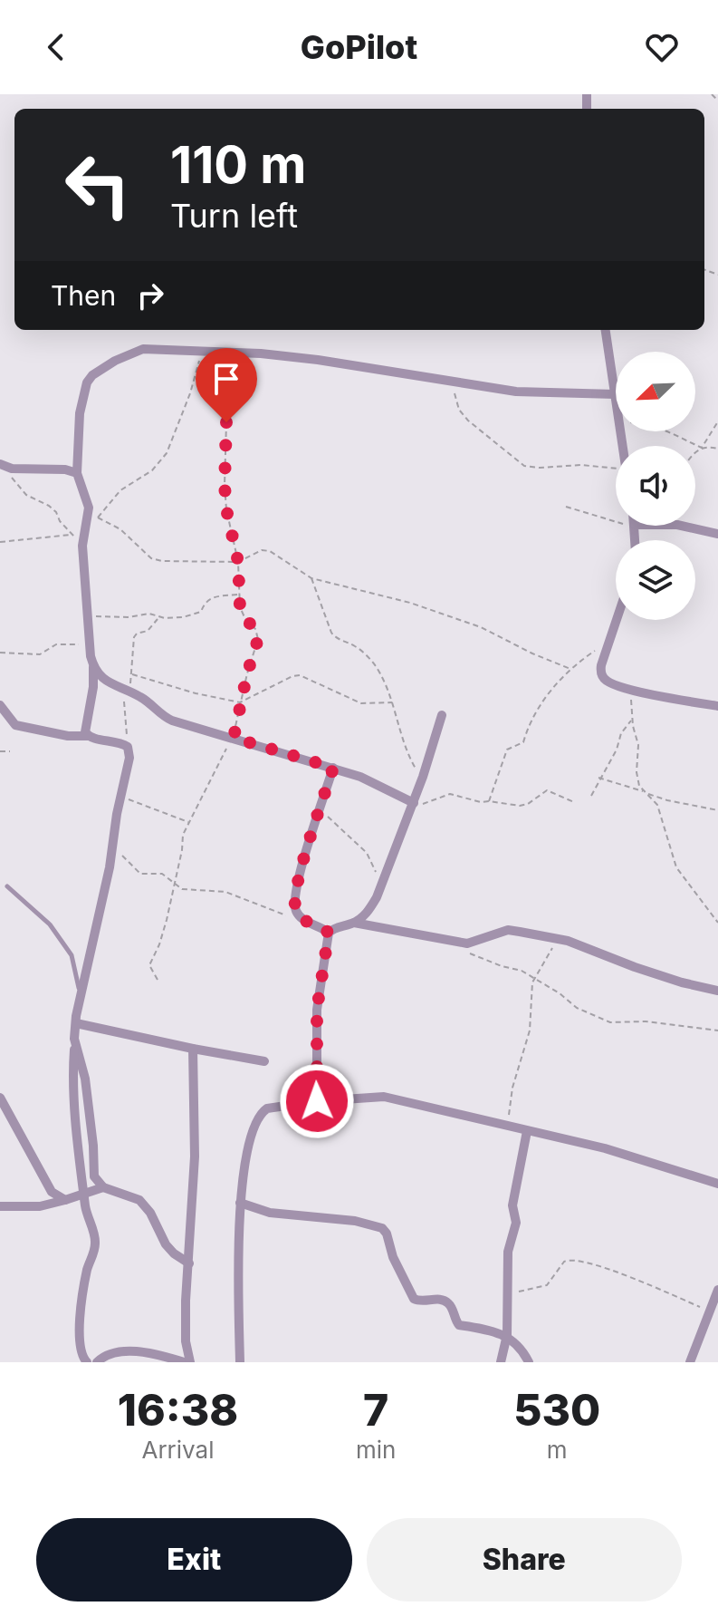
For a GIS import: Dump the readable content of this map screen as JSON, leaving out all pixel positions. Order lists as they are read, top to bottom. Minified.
{"north":"bottom left","page":{"header":"GoPilot","turn":["110 m","Turn left"],"then":"Then","eta":["16:38","Arrival","7","min","530","m"],"buttons":["Exit","Share"]}}
